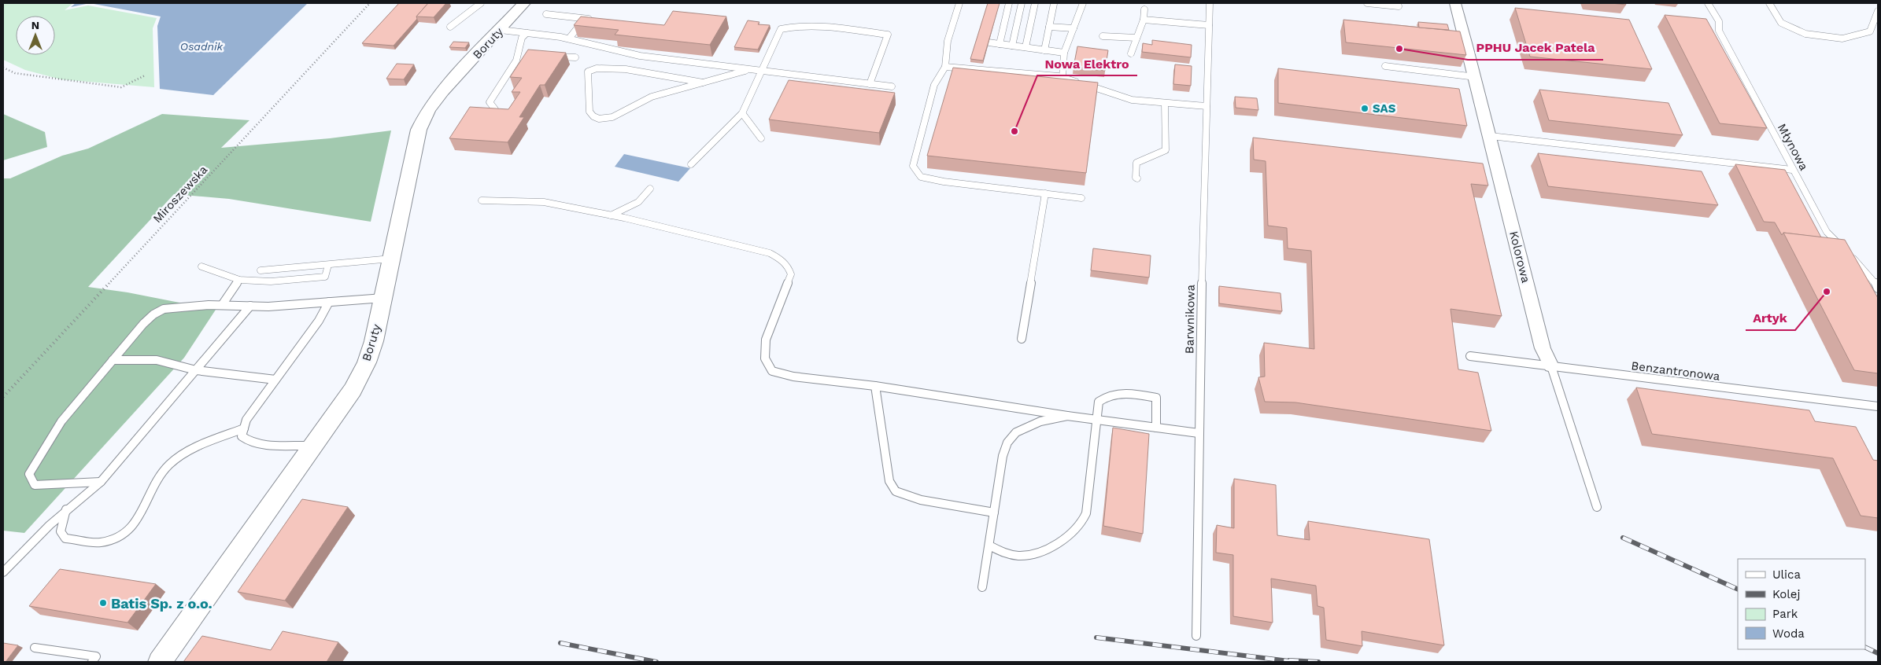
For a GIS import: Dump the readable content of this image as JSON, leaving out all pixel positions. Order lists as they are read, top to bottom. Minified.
{"streets":{"street":["Boruty","Kolorowa"],"lane":["Młynowa","Barwnikowa","Benzantronowa"],"path":["Miroszewska"]},"crossings":[["Kolorowa","Benzantronowa"]],"water":["Osadnik"],"places":["PPHU Jacek Patela","SAS","Nowa Elektro","Artyk","Batis Sp. z o.o."],"legend":["Ulica","Kolej","Park","Woda"],"north":"top"}
